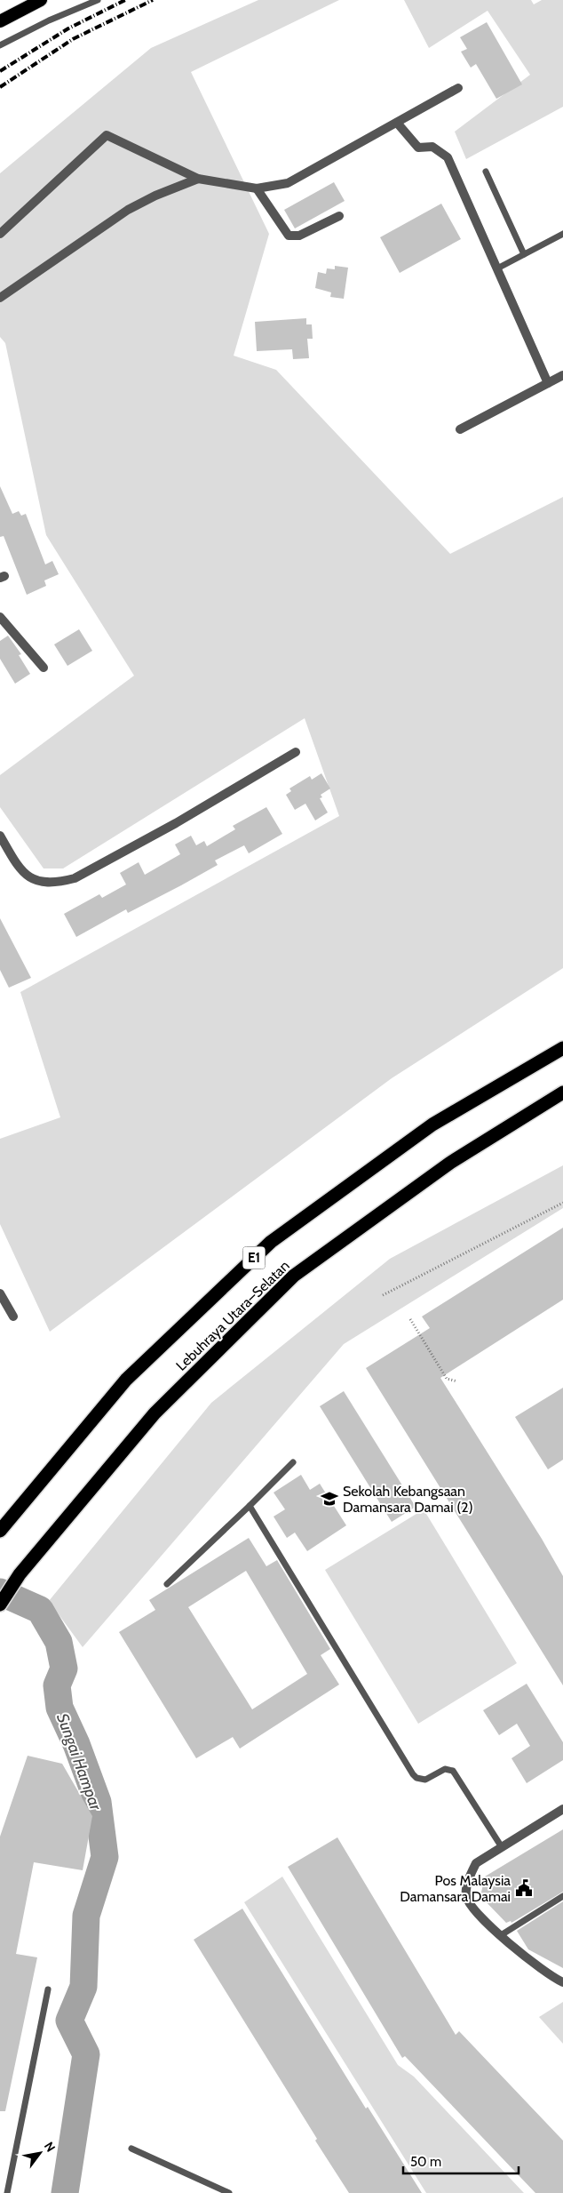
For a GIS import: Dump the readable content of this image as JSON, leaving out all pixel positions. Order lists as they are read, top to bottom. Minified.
{"streets":{"highway":["E1","Lebuhraya Utara–Selatan"]},"water":["Sungai Hampar"],"places":{"school or university":["Sekolah Kebangsaan Damansara Damai (2)"],"public building":["Pos Malaysia Damansara Damai"]},"scale_bar":"50 m","north":"top right"}
